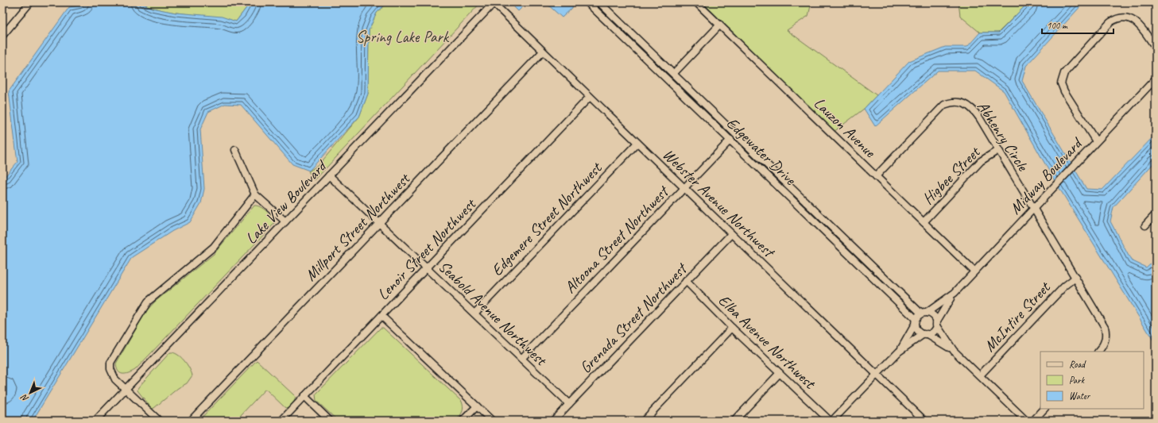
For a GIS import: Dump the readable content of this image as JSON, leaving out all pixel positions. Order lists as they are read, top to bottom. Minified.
{"streets":{"street":["Lauzon Avenue","Abhenry Circle","Edgewater Drive","Higbee Street","Midway Boulevard","Lake View Boulevard","Webster Avenue Northwest","Edgemere Street Northwest","Millport Street Northwest","Altoona Street Northwest","Lenoir Street Northwest","Seabold Avenue Northwest","McIntire Street","Grenada Street Northwest","Elba Avenue Northwest"]},"crossings":[["Lauzon Avenue","Abhenry Circle"],["Lauzon Avenue","Higbee Street"],["Lauzon Avenue","Midway Boulevard"],["Abhenry Circle","Higbee Street"],["Abhenry Circle","Midway Boulevard"],["Abhenry Circle","McIntire Street"],["Edgewater Drive","Midway Boulevard"],["Edgewater Drive","Altoona Street Northwest"],["Lake View Boulevard","Webster Avenue Northwest"],["Lake View Boulevard","Seabold Avenue Northwest"],["Webster Avenue Northwest","Edgemere Street Northwest"],["Webster Avenue Northwest","Millport Street Northwest"],["Webster Avenue Northwest","Altoona Street Northwest"],["Webster Avenue Northwest","Lenoir Street Northwest"],["Webster Avenue Northwest","Grenada Street Northwest"],["Edgemere Street Northwest","Seabold Avenue Northwest"],["Millport Street Northwest","Seabold Avenue Northwest"],["Altoona Street Northwest","Seabold Avenue Northwest"],["Lenoir Street Northwest","Seabold Avenue Northwest"],["Seabold Avenue Northwest","Grenada Street Northwest"],["Grenada Street Northwest","Elba Avenue Northwest"]],"parks":["Spring Lake Park"],"legend":["Road","Park","Water"],"scale_bar":"100 m","north":"bottom left"}
